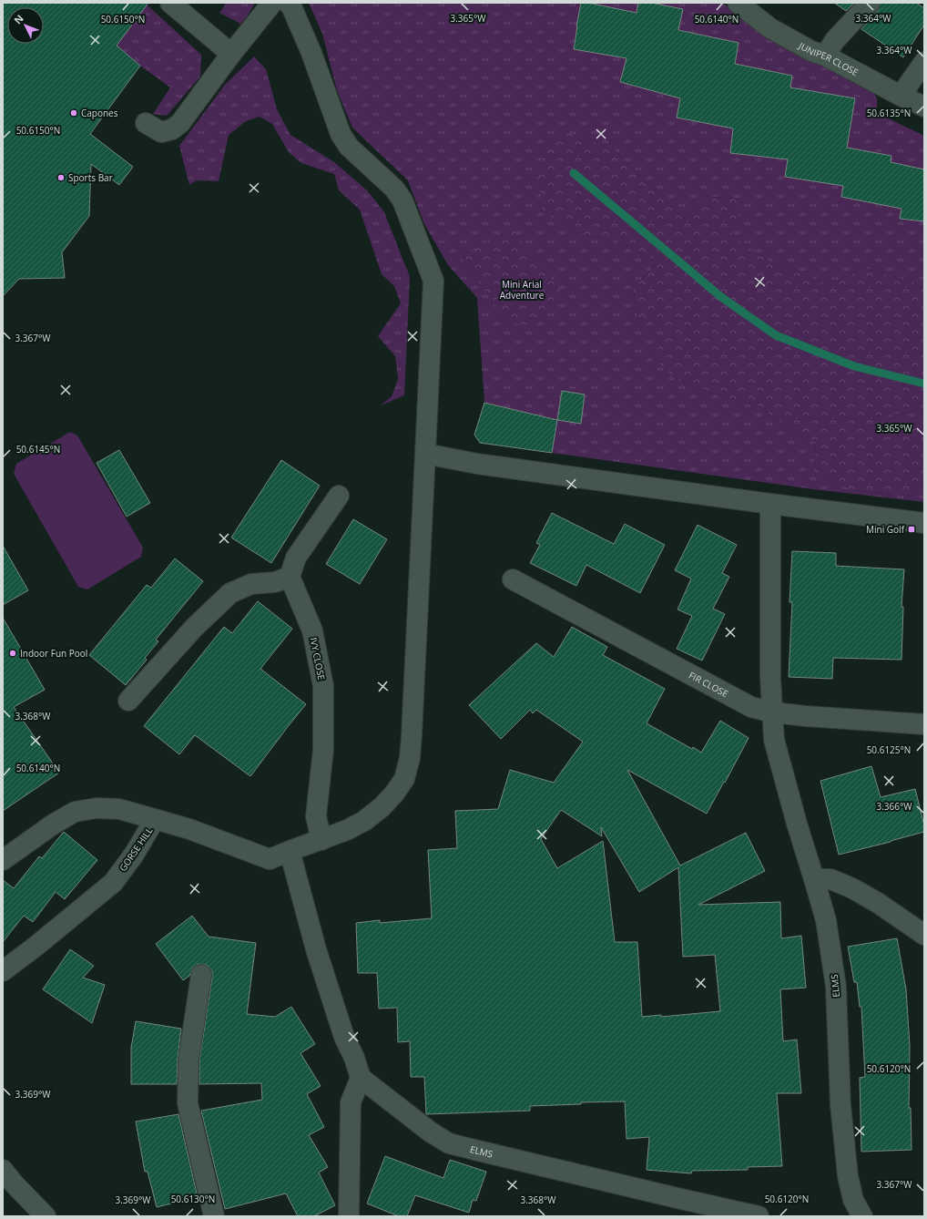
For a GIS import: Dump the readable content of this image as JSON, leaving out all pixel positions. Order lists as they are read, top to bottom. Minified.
{"streets":{"lane":["JUNIPER CLOSE","IVY CLOSE","FIR CLOSE","GORSE HILL","ELMS"]},"crossings":[["FIR CLOSE","ELMS"]],"parks":["Mini Arial Adventure"],"places":{"other":["Capones","Sports Bar","Indoor Fun Pool"],"transit":["Mini Golf"]},"north":"top left","coordinates":["3.365°W","3.364°W","50.6150°N","50.6140°N","50.6135°N","3.367°W","50.6145°N","3.368°W","50.6125°N","3.366°W","50.6120°N","3.369°W","50.6130°N"]}
